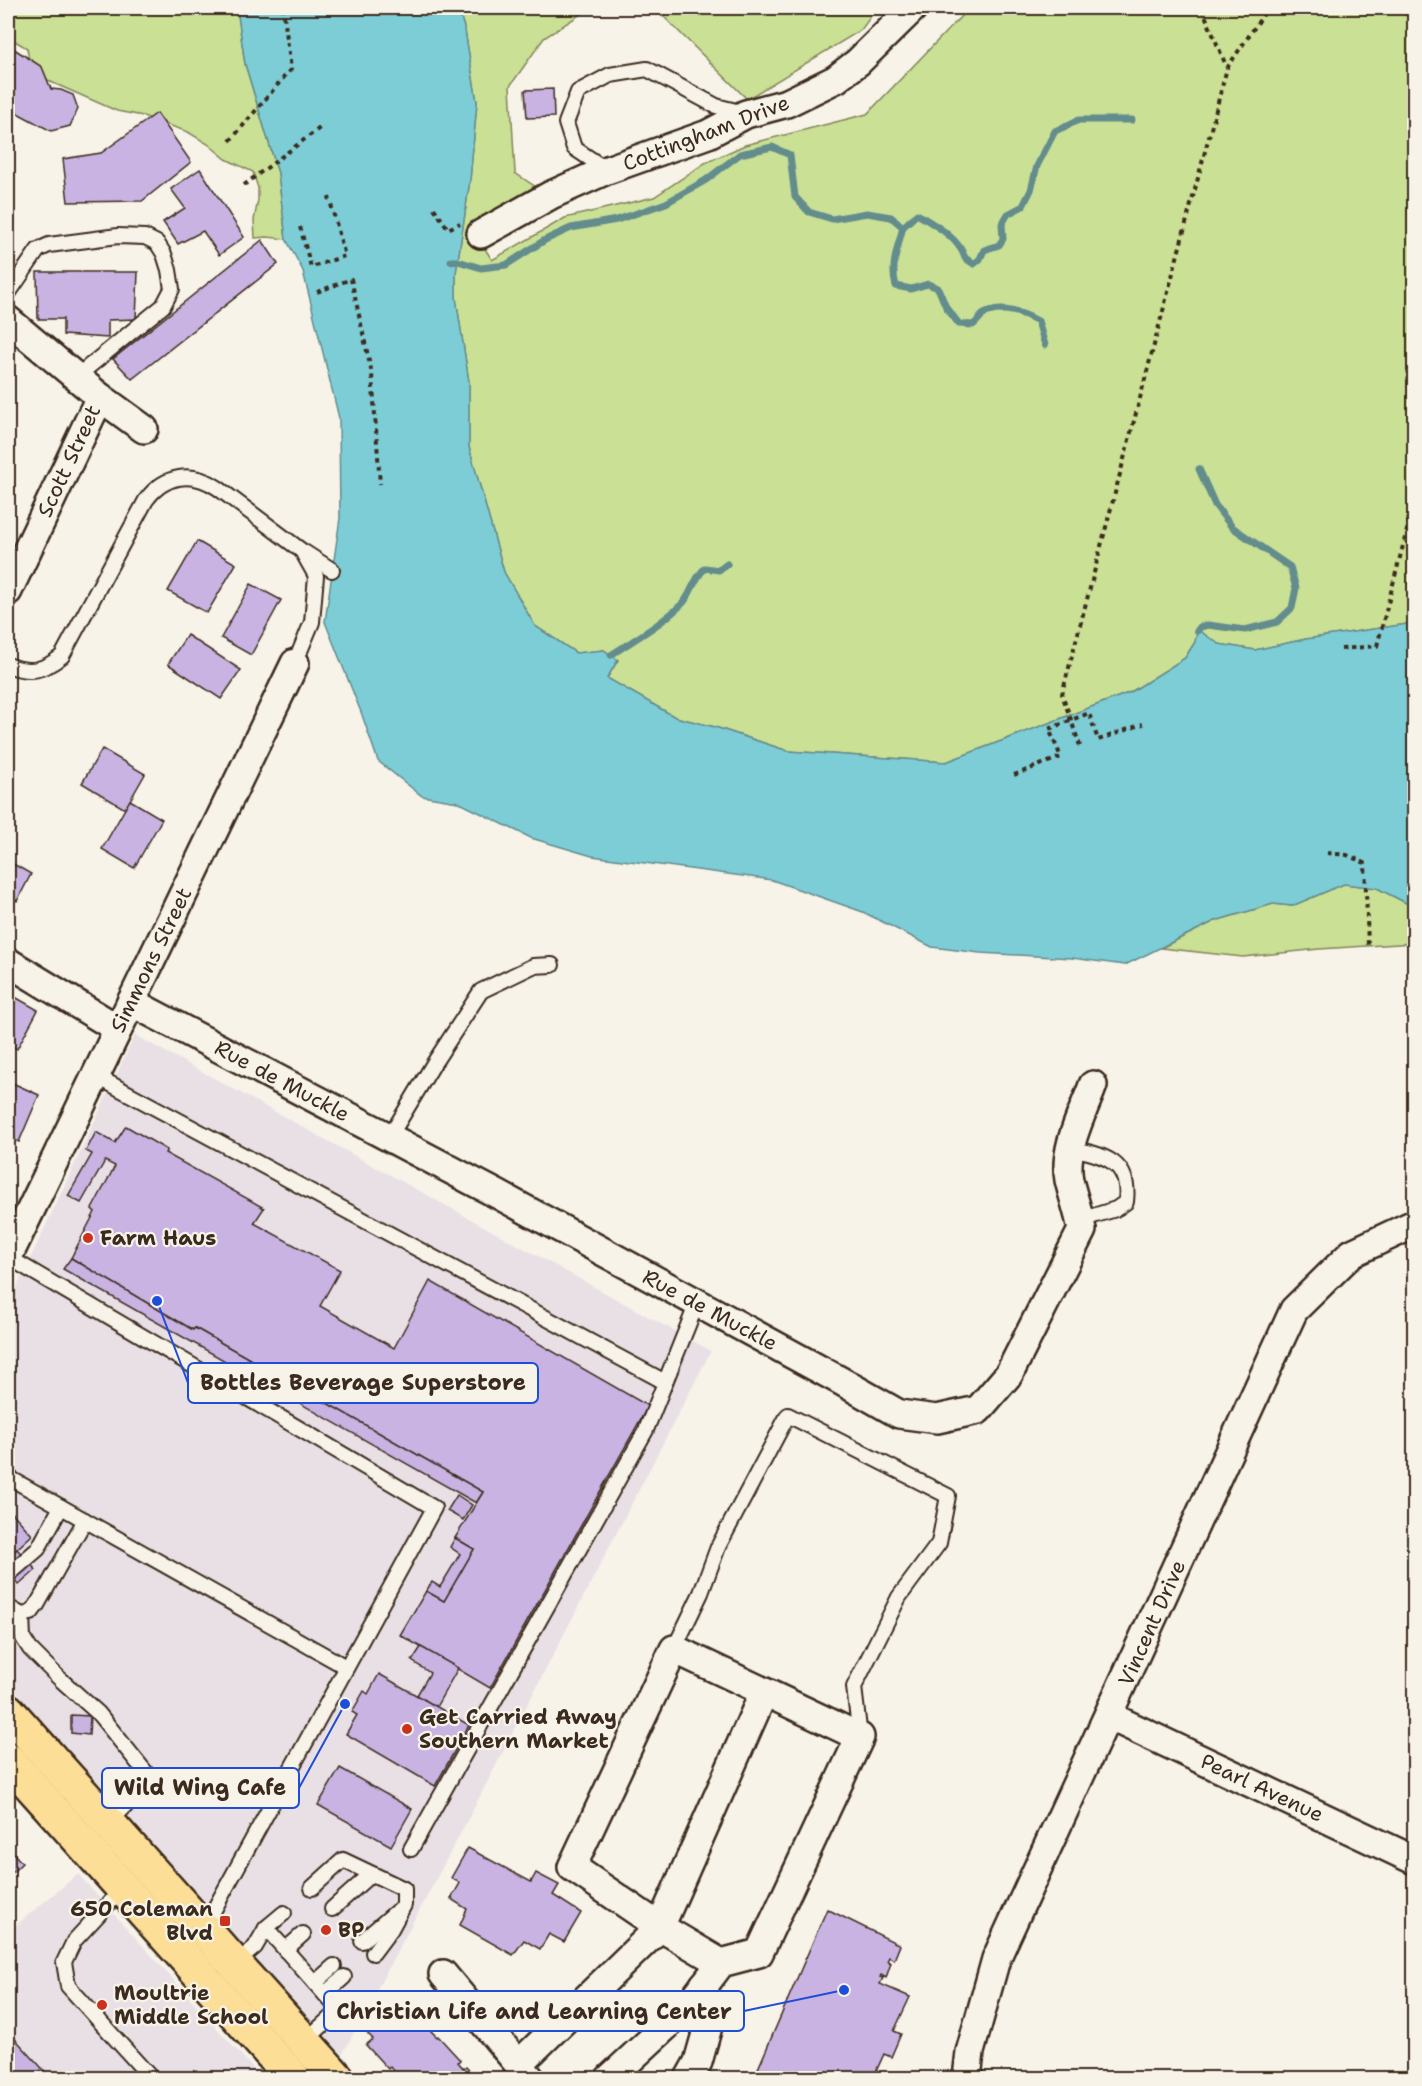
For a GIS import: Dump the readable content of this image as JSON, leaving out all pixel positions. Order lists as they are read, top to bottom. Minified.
{"streets":{"street":["Cottingham Drive","Scott Street","Simmons Street","Rue de Muckle","Vincent Drive","Pearl Avenue"]},"crossings":[["Simmons Street","Rue de Muckle"],["Vincent Drive","Pearl Avenue"]],"places":{"other":["Farm Haus","Bottles Beverage Superstore","Wild Wing Cafe","Get Carried Away Southern Market","BP","Christian Life and Learning Center","Moultrie Middle School"],"transit":["650 Coleman Blvd"]}}
